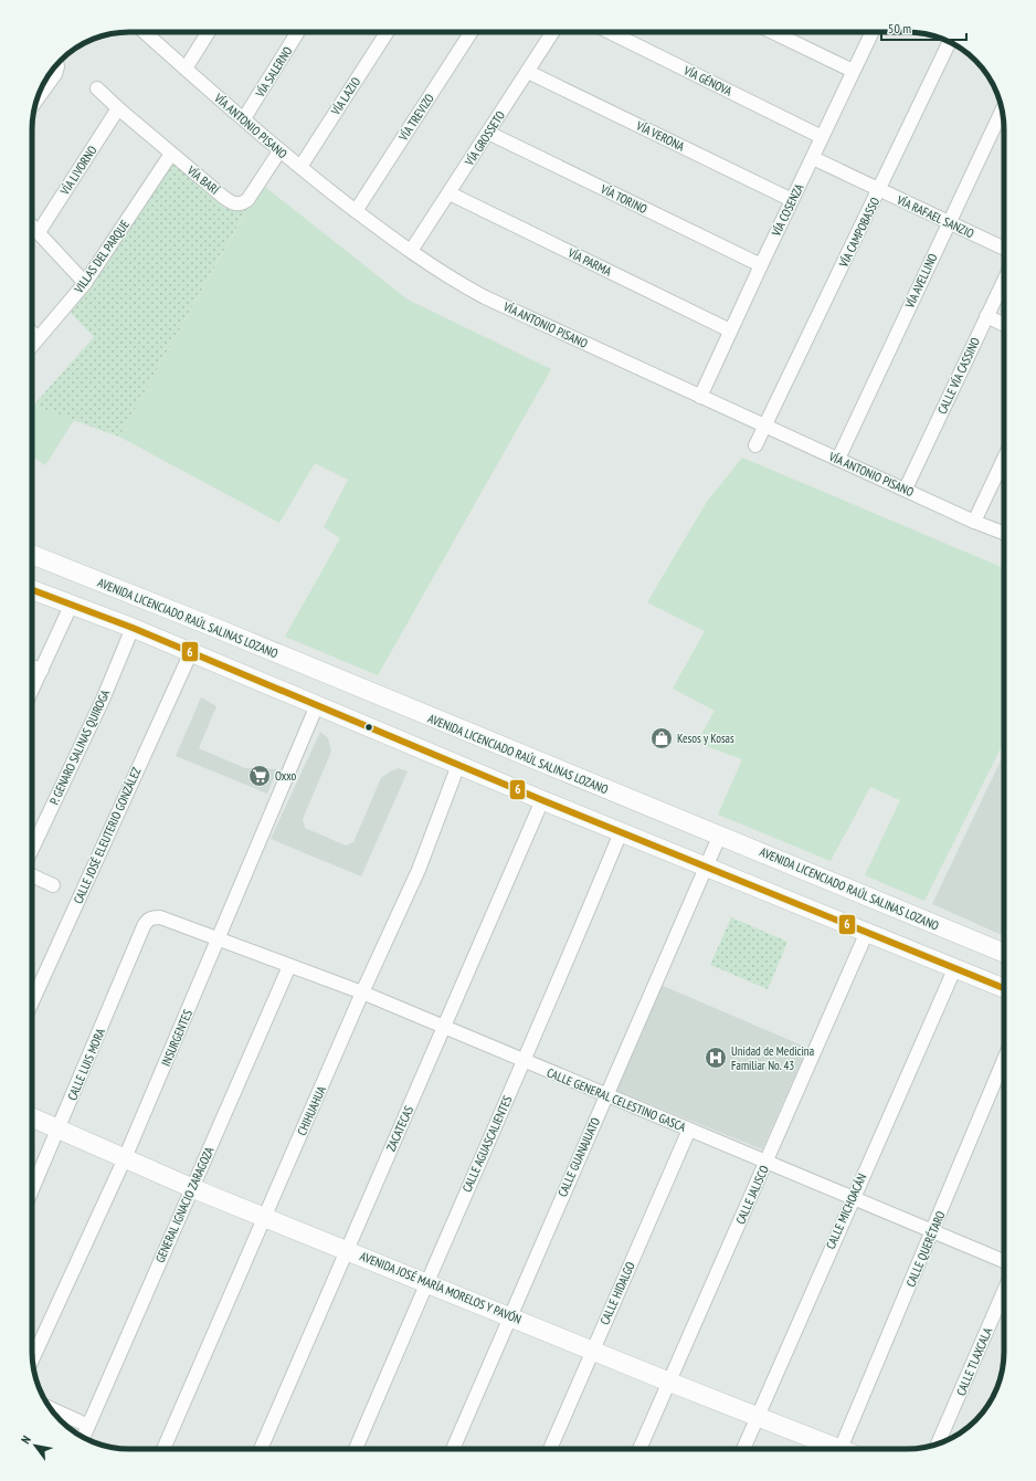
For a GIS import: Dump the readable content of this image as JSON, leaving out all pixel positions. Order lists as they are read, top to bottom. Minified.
{"streets":{"main road":["AVENIDA LICENCIADO RAÚL SALINAS LOZANO","AVENIDA JOSÉ MARÍA MORELOS Y PAVÓN"],"street":["VÍA SALERNO","VÍA GÉNOVA","VÍA LAZIO","VÍA TREVIZO","VÍA ANTONIO PISANO","VÍA VERONA","VÍA GROSSETO","VÍA LIVORNO","VÍA BARÍ","VÍA TORINO","VÍA COSENZA","VÍA RAFAEL SANZIO","VÍA CAMPOBASSO","VILLAS DEL PARQUE","VÍA PARMA","VÍA AVELLINO","CALLE VÍA CASSINO","P. GENARO SALINAS QUIROGA","CALLE JOSÉ ELEUTERIO GONZÁLEZ","INSURGENTES","CALLE LUIS MORA","CALLE GENERAL CELESTINO GASCA","CHIHUAHUA","ZACATECAS","CALLE AGUASCALIENTES","CALLE GUANAJUATO","CALLE JALISCO","GENERAL IGNACIO ZARAGOZA","CALLE MICHOACÁN","CALLE QUERÉTARO","CALLE HIDALGO","CALLE TLAXCALA"]},"crossings":[["VÍA SALERNO","VÍA ANTONIO PISANO"],["VÍA GÉNOVA","VÍA COSENZA"],["VÍA LAZIO","VÍA ANTONIO PISANO"],["VÍA TREVIZO","VÍA ANTONIO PISANO"],["VÍA ANTONIO PISANO","VÍA GROSSETO"],["VÍA ANTONIO PISANO","VÍA BARÍ"],["VÍA ANTONIO PISANO","VÍA COSENZA"],["VÍA ANTONIO PISANO","VÍA CAMPOBASSO"],["VÍA ANTONIO PISANO","VÍA AVELLINO"],["VÍA ANTONIO PISANO","CALLE VÍA CASSINO"],["VÍA VERONA","VÍA GROSSETO"],["VÍA VERONA","VÍA COSENZA"],["VÍA GROSSETO","VÍA TORINO"],["VÍA GROSSETO","VÍA PARMA"],["VÍA LIVORNO","VÍA BARÍ"],["VÍA BARÍ","VILLAS DEL PARQUE"],["VÍA TORINO","VÍA COSENZA"],["VÍA COSENZA","VÍA RAFAEL SANZIO"],["VÍA COSENZA","VÍA PARMA"],["VÍA RAFAEL SANZIO","VÍA CAMPOBASSO"],["VÍA RAFAEL SANZIO","VÍA AVELLINO"],["AVENIDA LICENCIADO RAÚL SALINAS LOZANO","CALLE GUANAJUATO"],["INSURGENTES","CALLE GENERAL CELESTINO GASCA"],["INSURGENTES","AVENIDA JOSÉ MARÍA MORELOS Y PAVÓN"],["CALLE LUIS MORA","CALLE GENERAL CELESTINO GASCA"],["CALLE LUIS MORA","AVENIDA JOSÉ MARÍA MORELOS Y PAVÓN"],["CALLE GENERAL CELESTINO GASCA","CHIHUAHUA"],["CALLE GENERAL CELESTINO GASCA","ZACATECAS"],["CALLE GENERAL CELESTINO GASCA","CALLE AGUASCALIENTES"],["CALLE GENERAL CELESTINO GASCA","CALLE GUANAJUATO"],["CALLE GENERAL CELESTINO GASCA","CALLE JALISCO"],["CALLE GENERAL CELESTINO GASCA","GENERAL IGNACIO ZARAGOZA"],["CALLE GENERAL CELESTINO GASCA","CALLE MICHOACÁN"],["CALLE GENERAL CELESTINO GASCA","CALLE QUERÉTARO"],["CALLE GENERAL CELESTINO GASCA","CALLE HIDALGO"],["CHIHUAHUA","AVENIDA JOSÉ MARÍA MORELOS Y PAVÓN"],["ZACATECAS","AVENIDA JOSÉ MARÍA MORELOS Y PAVÓN"],["CALLE AGUASCALIENTES","AVENIDA JOSÉ MARÍA MORELOS Y PAVÓN"],["CALLE GUANAJUATO","AVENIDA JOSÉ MARÍA MORELOS Y PAVÓN"],["CALLE JALISCO","AVENIDA JOSÉ MARÍA MORELOS Y PAVÓN"],["GENERAL IGNACIO ZARAGOZA","AVENIDA JOSÉ MARÍA MORELOS Y PAVÓN"],["CALLE MICHOACÁN","AVENIDA JOSÉ MARÍA MORELOS Y PAVÓN"],["AVENIDA JOSÉ MARÍA MORELOS Y PAVÓN","CALLE HIDALGO"]],"places":{"shop":["Kesos y Kosas"],"supermarket":["Oxxo"],"hospital":["Unidad de Medicina Familiar No. 43"]},"lines":["transit line 6"],"scale_bar":"50 m","north":"top left"}
